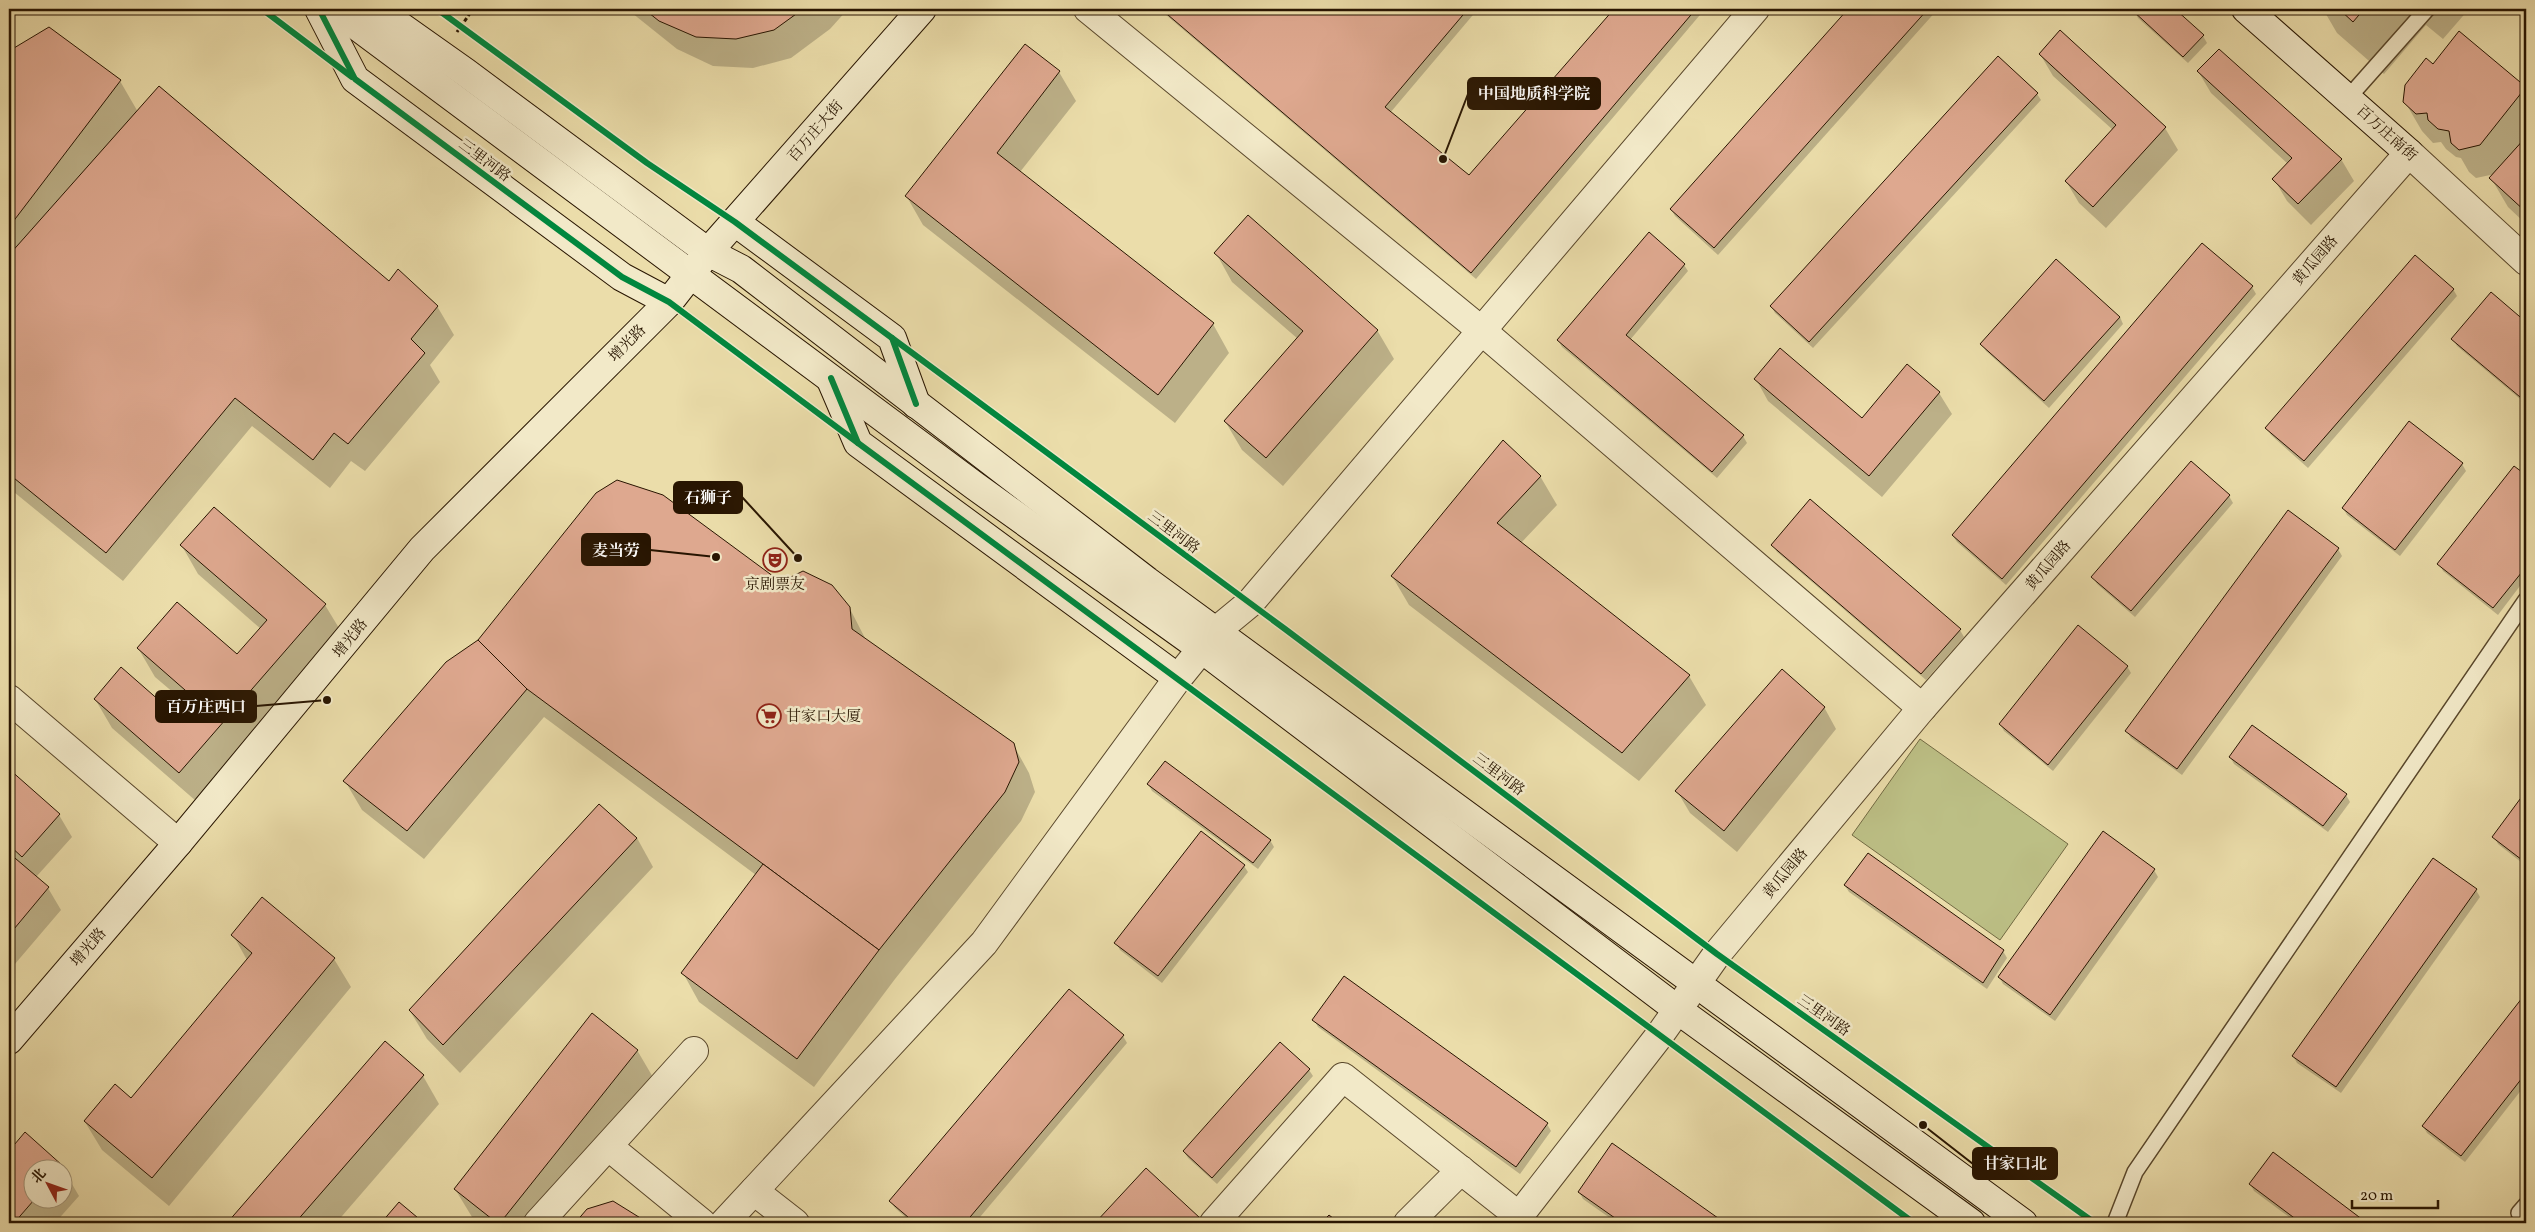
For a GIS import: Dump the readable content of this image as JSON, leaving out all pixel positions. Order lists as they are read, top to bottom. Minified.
{"streets":{"street":["百万庄大街","百万庄南街","三里河路","黄瓜园路","增光路"]},"crossings":[["百万庄大街","三里河路"],["百万庄大街","增光路"],["百万庄南街","黄瓜园路"],["三里河路","黄瓜园路"],["三里河路","增光路"]],"places":{"other":["中国地质科学院","麦当劳","石狮子","百万庄西口","甘家口北"],"theatre":["京剧票友"],"supermarket":["甘家口大厦"]},"scale_bar":"20 m","north":"top left"}
